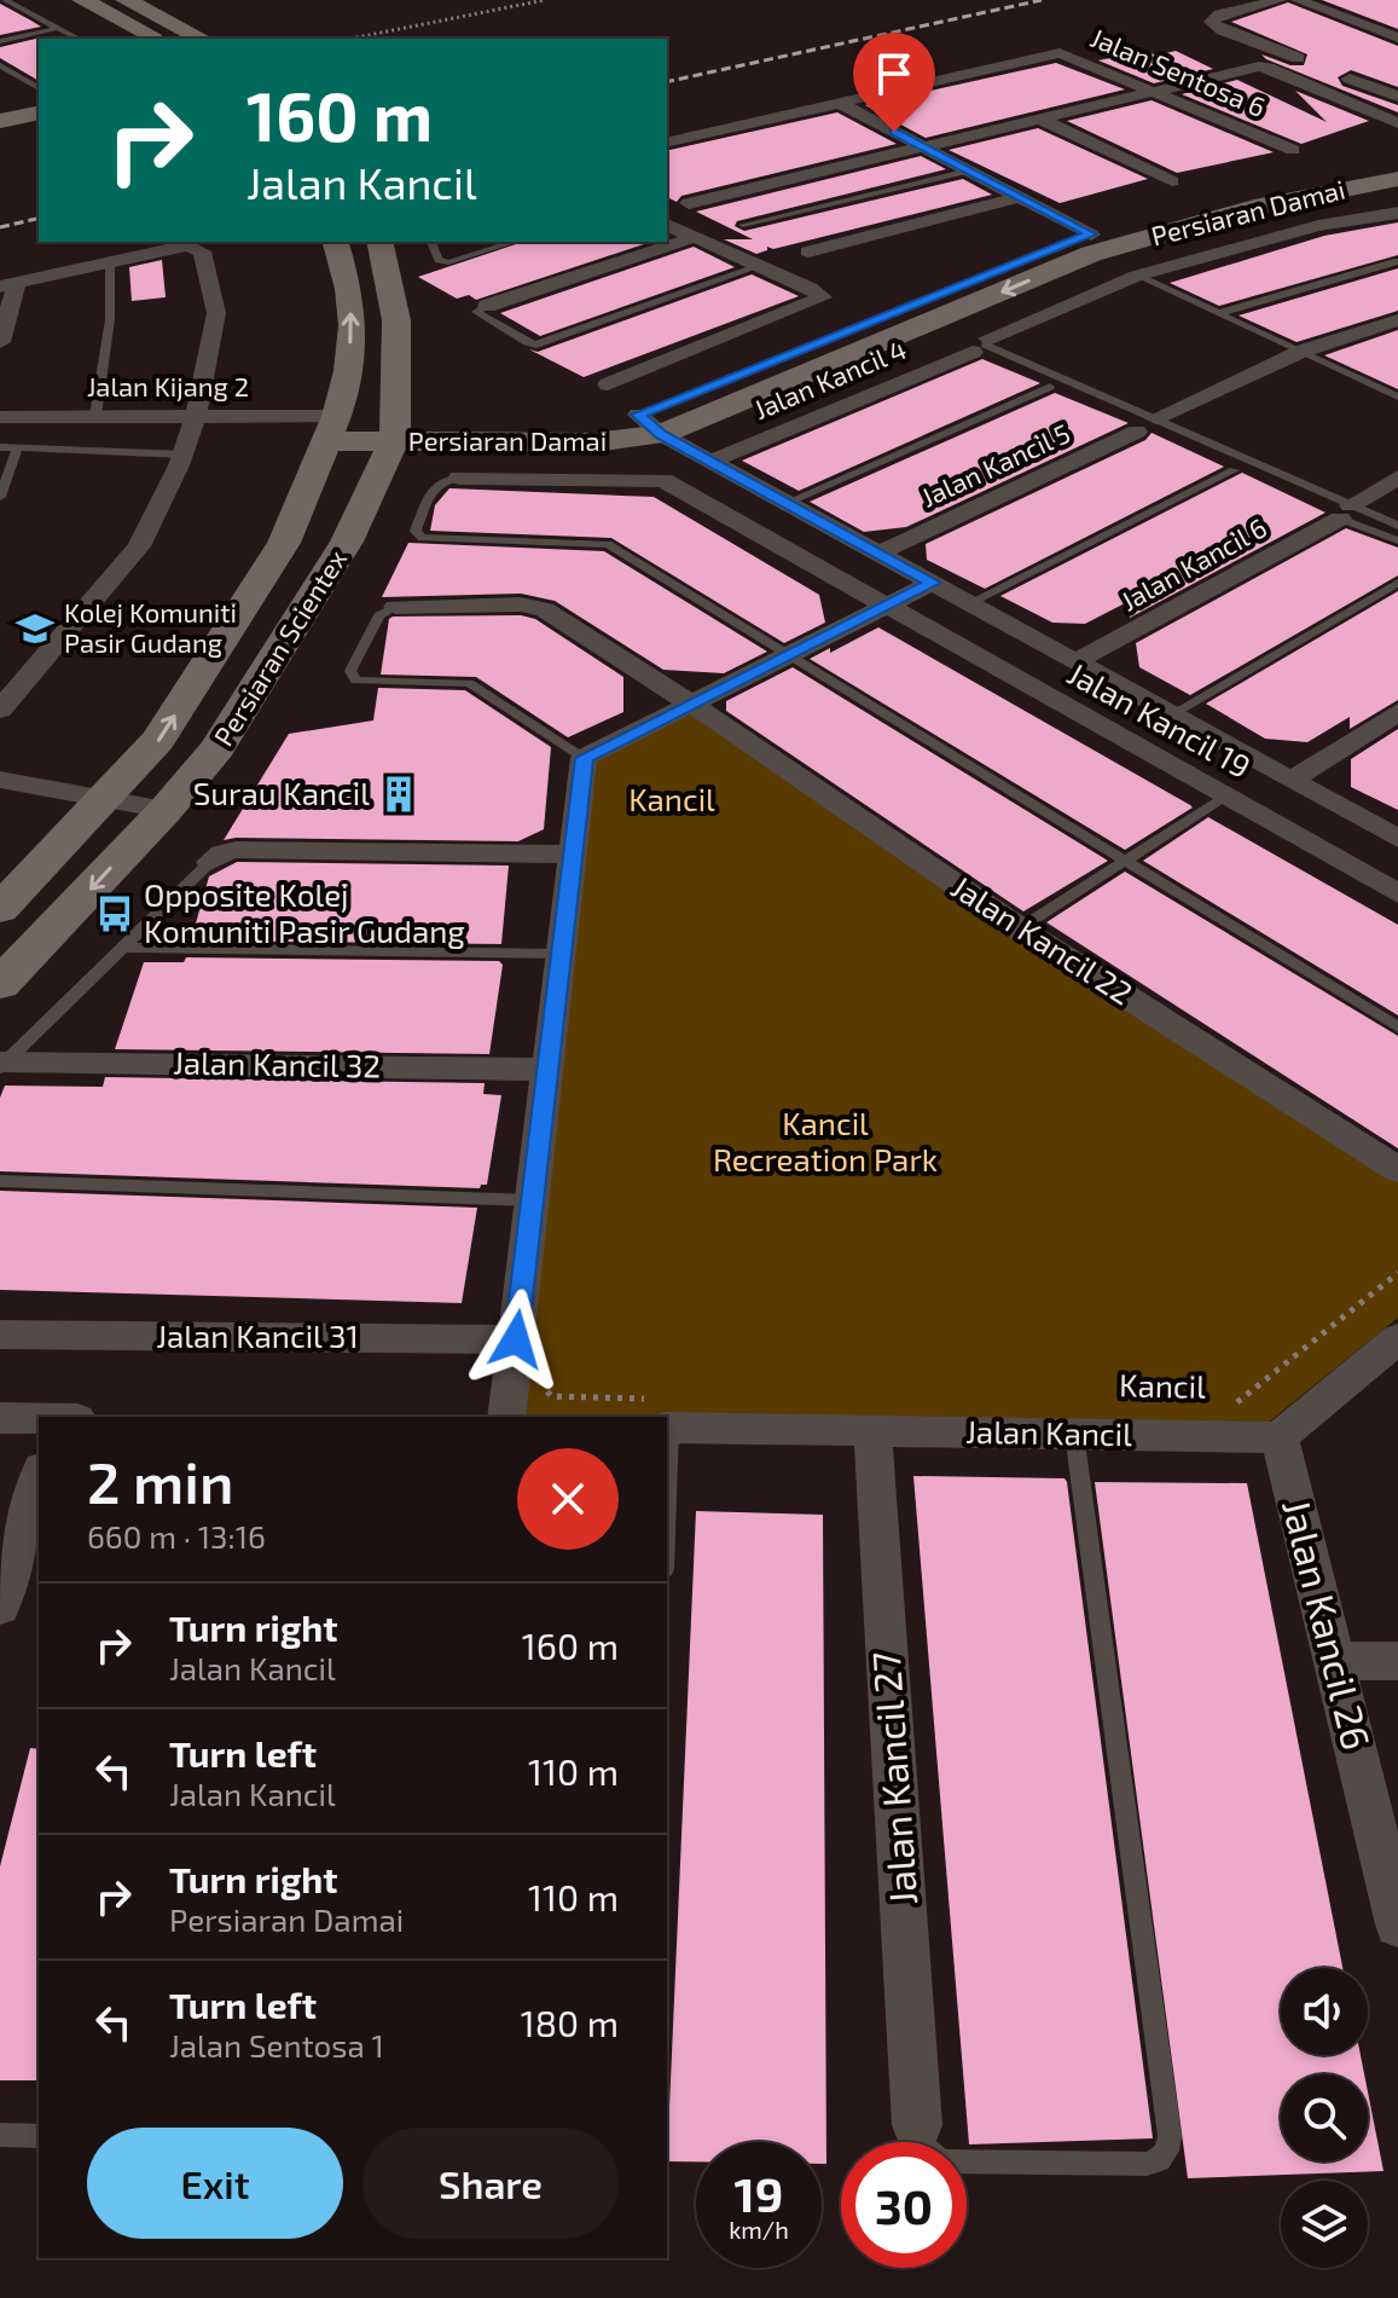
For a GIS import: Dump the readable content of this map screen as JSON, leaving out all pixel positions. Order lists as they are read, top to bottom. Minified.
{"streets":{"main road":["Persiaran Damai","Persiaran Scientex"],"street":["Jalan Sentosa 6","Jalan Kancil 4","Jalan Kijang 2","Jalan Kancil 5","Jalan Kancil 6","Jalan Kancil 19","Jalan Kancil 22","Jalan Kancil 32","Jalan Kancil 31","Jalan Kancil","Jalan Kancil 26","Jalan Kancil 27"],"path":["Kancil"]},"crossings":[["Persiaran Damai","Jalan Kijang 2"],["Persiaran Damai","Persiaran Scientex"],["Jalan Kijang 2","Persiaran Scientex"],["Jalan Kancil","Jalan Kancil 26"],["Jalan Kancil","Jalan Kancil 27"]],"parks":["Kancil","Kancil Recreation Park"],"places":{"school or university":["Kolej Komuniti Pasir Gudang"],"building":["Surau Kancil"],"bus stop":["Opposite Kolej Komuniti Pasir Gudang"]},"page":{"turn":["160 m","Jalan Kancil"],"heading":["2 min","660 m · 13:16"],"list":[{"name":"Turn right","note":"Jalan Kancil","value":"160 m"},{"name":"Turn left","note":"Jalan Kancil","value":"110 m"},{"name":"Turn right","note":"Persiaran Damai","value":"110 m"},{"name":"Turn left","note":"Jalan Sentosa 1","value":"180 m"}],"buttons":["Exit","Share"],"speed":"19 km/h","limit":"30"}}
